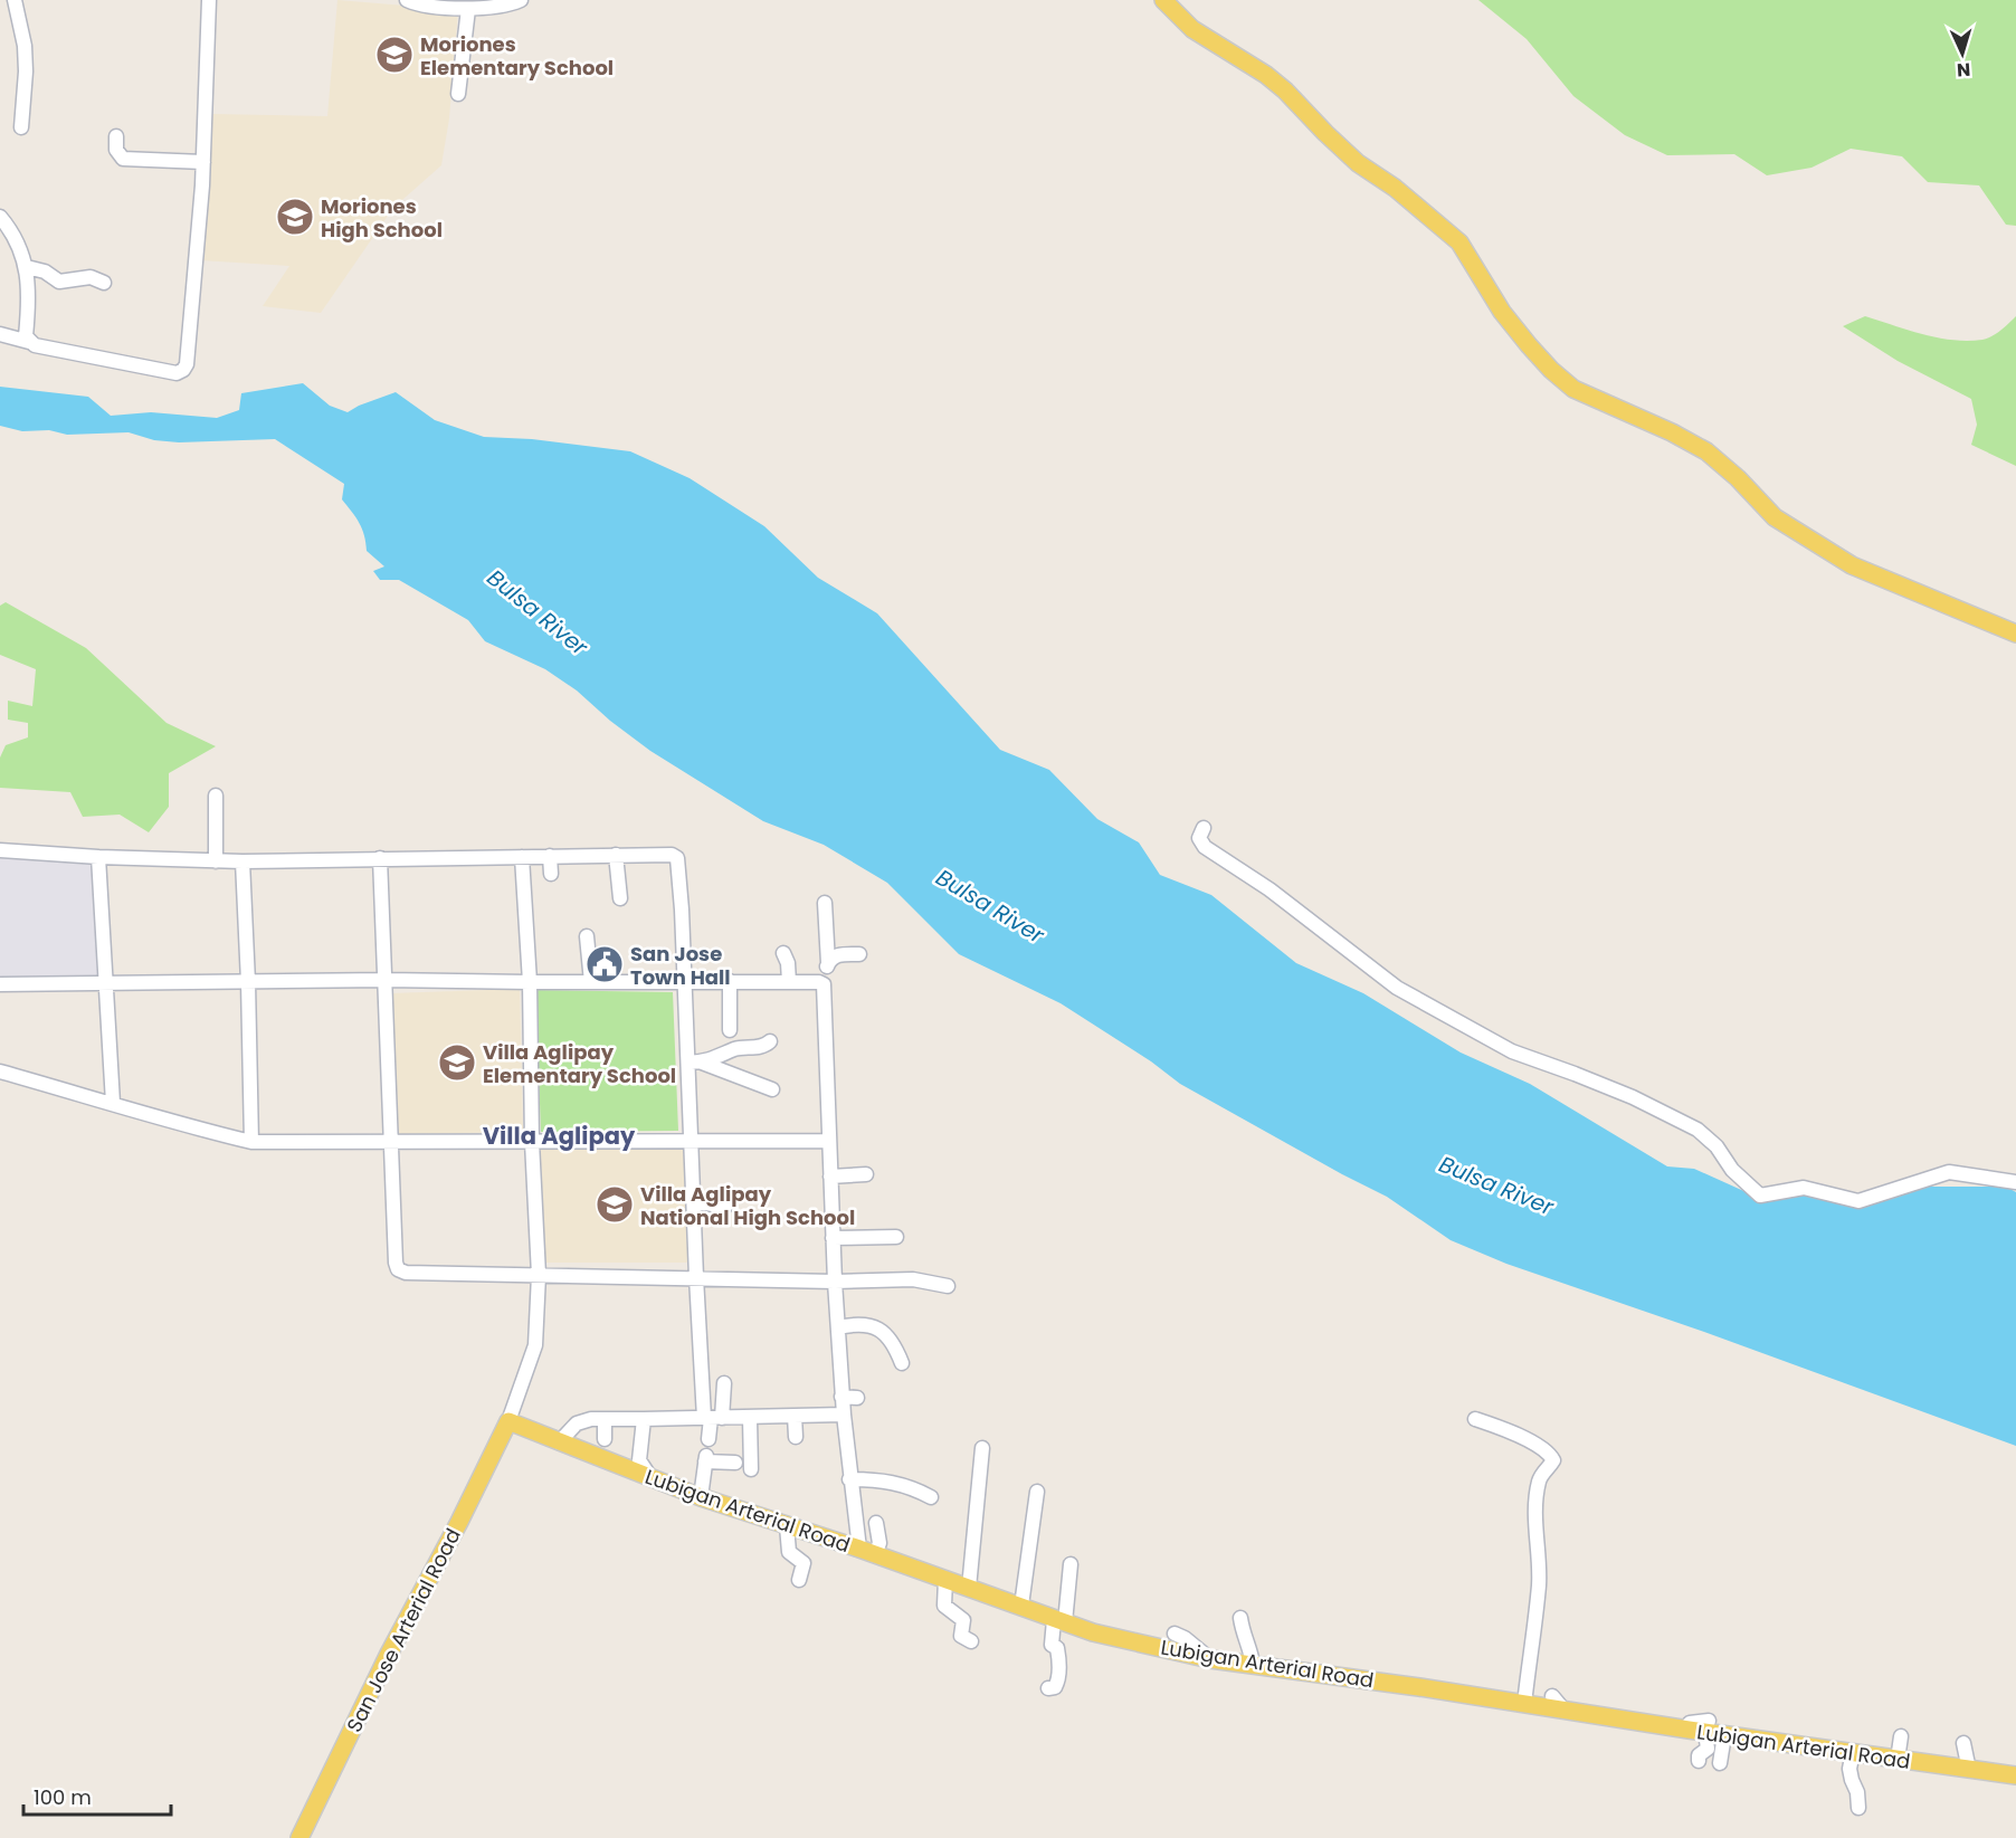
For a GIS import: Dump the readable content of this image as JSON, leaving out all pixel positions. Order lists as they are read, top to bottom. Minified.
{"streets":{"main road":["Lubigan Arterial Road","San Jose Arterial Road"]},"crossings":[["Lubigan Arterial Road","San Jose Arterial Road"]],"districts":["Villa Aglipay"],"water":["Bulsa River"],"places":{"school or university":["Moriones Elementary School","Moriones High School","Villa Aglipay Elementary School","Villa Aglipay National High School"],"public building":["San Jose Town Hall"]},"scale_bar":"100 m","north":"bottom"}
